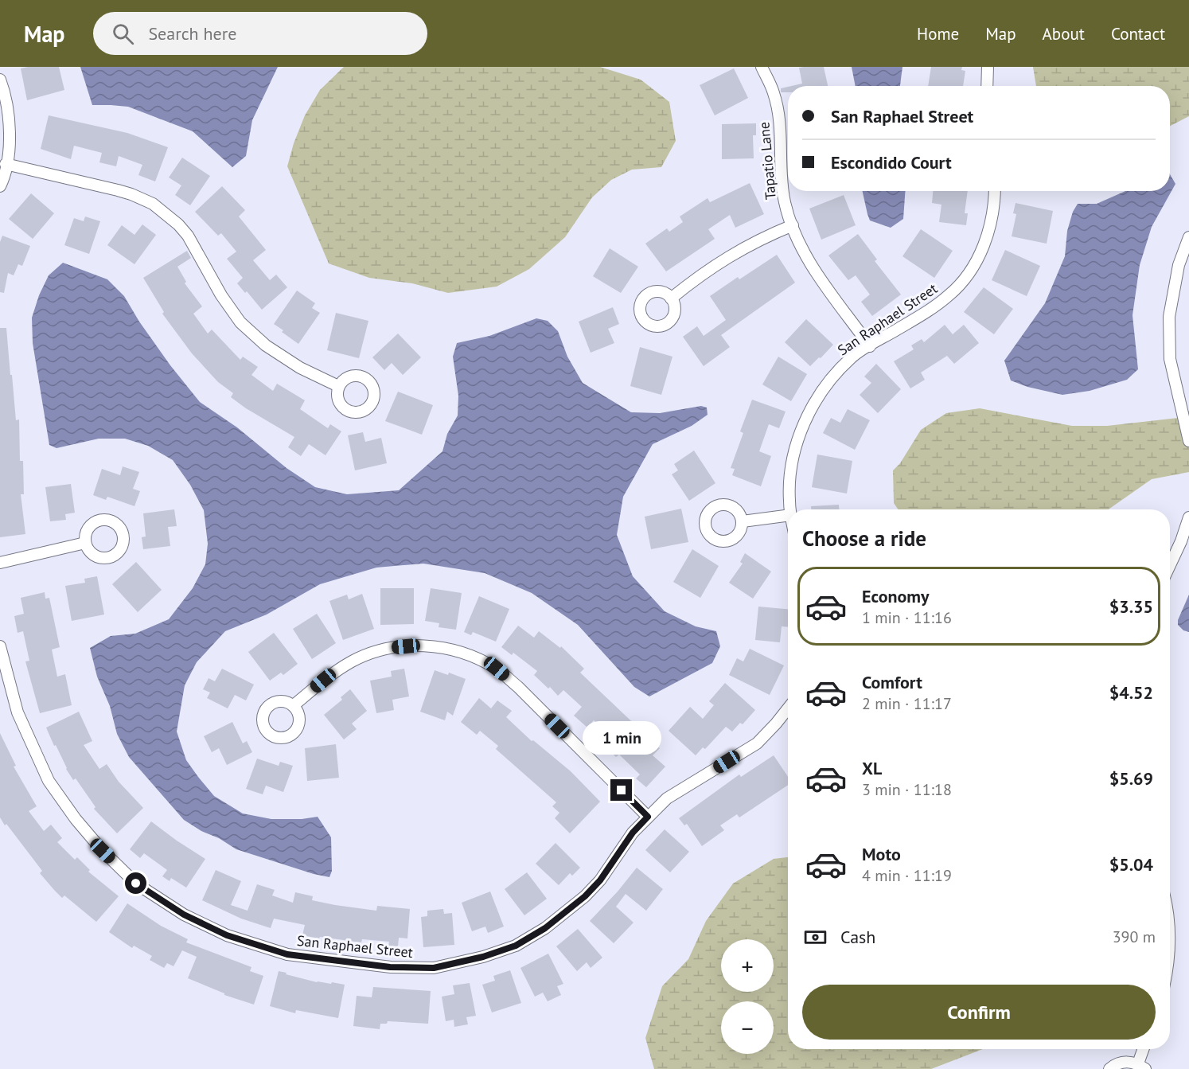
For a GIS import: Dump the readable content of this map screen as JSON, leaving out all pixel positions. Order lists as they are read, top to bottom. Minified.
{"streets":{"street":["Tapatio Lane","San Raphael Street"]},"crossings":[["Tapatio Lane","San Raphael Street"]],"page":{"header":"Map","search":"Search here","nav":["Home","Map","About","Contact"],"banner":["San Raphael Street","Escondido Court"],"heading":"Choose a ride","list":[{"name":"Economy","note":"1 min · 11:16","value":"$3.35"},{"name":"Comfort","note":"2 min · 11:17","value":"$4.52"},{"name":"XL","note":"3 min · 11:18","value":"$5.69"},{"name":"Moto","note":"4 min · 11:19","value":"$5.04"}],"bubble":"1 min","pay":["Cash","390 m"],"map_buttons":["+","−"],"buttons":"Confirm"}}
